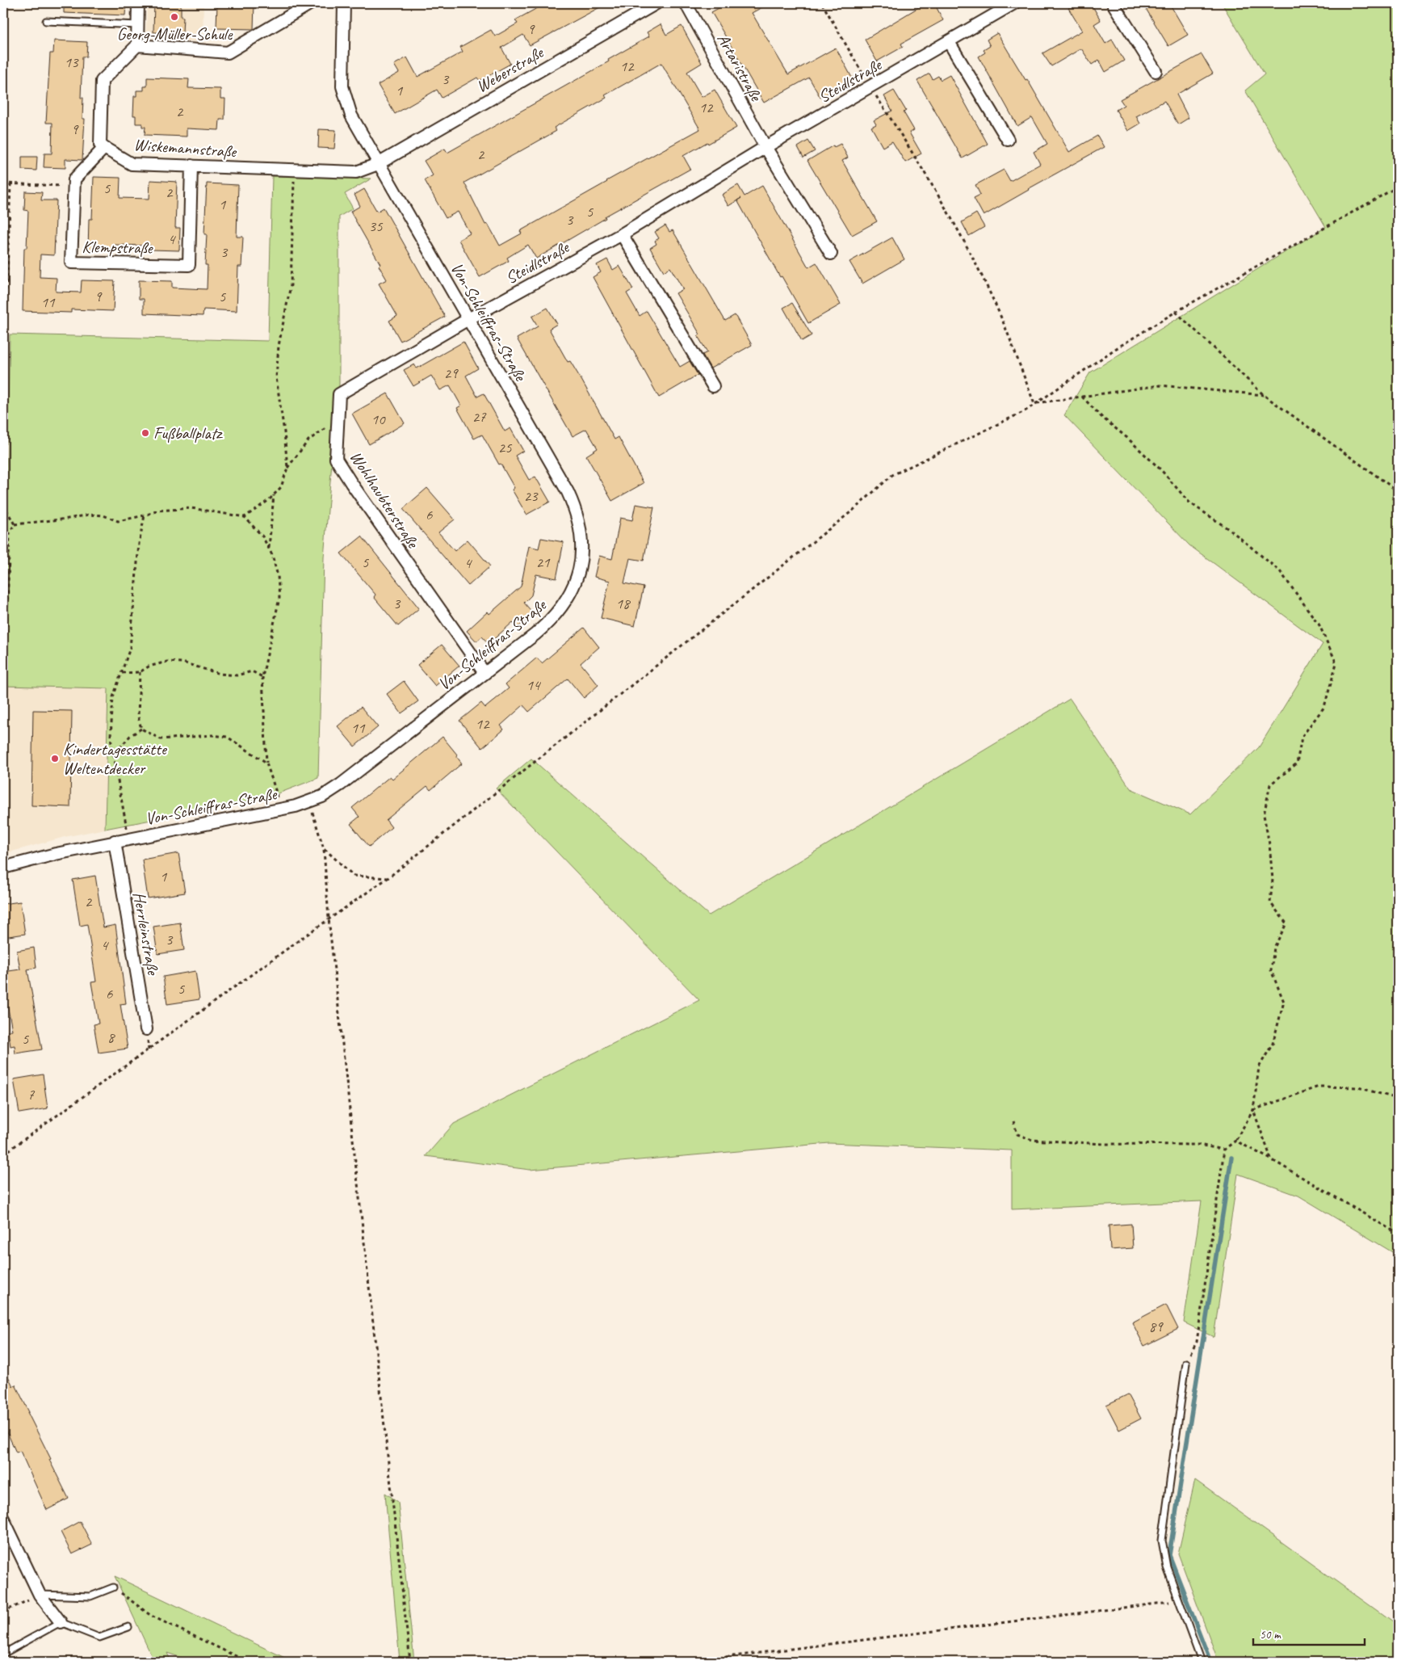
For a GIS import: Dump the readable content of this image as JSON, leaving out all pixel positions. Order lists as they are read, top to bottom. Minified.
{"streets":{"street":["Artaristraße","Weberstraße","Steidlstraße","Wiskemannstraße","Klempstraße","Von-Schleiffras-Straße","Wohlhaubterstraße","Herrleinstraße"]},"crossings":[["Artaristraße","Steidlstraße"],["Weberstraße","Wiskemannstraße"],["Weberstraße","Von-Schleiffras-Straße"],["Steidlstraße","Von-Schleiffras-Straße"],["Steidlstraße","Wohlhaubterstraße"],["Wiskemannstraße","Klempstraße"],["Wiskemannstraße","Von-Schleiffras-Straße"],["Von-Schleiffras-Straße","Wohlhaubterstraße"],["Von-Schleiffras-Straße","Herrleinstraße"]],"places":["Georg-Müller-Schule","Fußballplatz","Kindertagesstätte Weltentdecker"],"house_numbers":["9","13","12","3","1","12","2","9","2","5","2","1","5","3","35","4","3","9","5","11","29","27","10","25","23","6","5","21","4","3","18","14","12","11","1","2","3","4","5","6","8","5","7","89"],"scale_bar":"50 m"}
